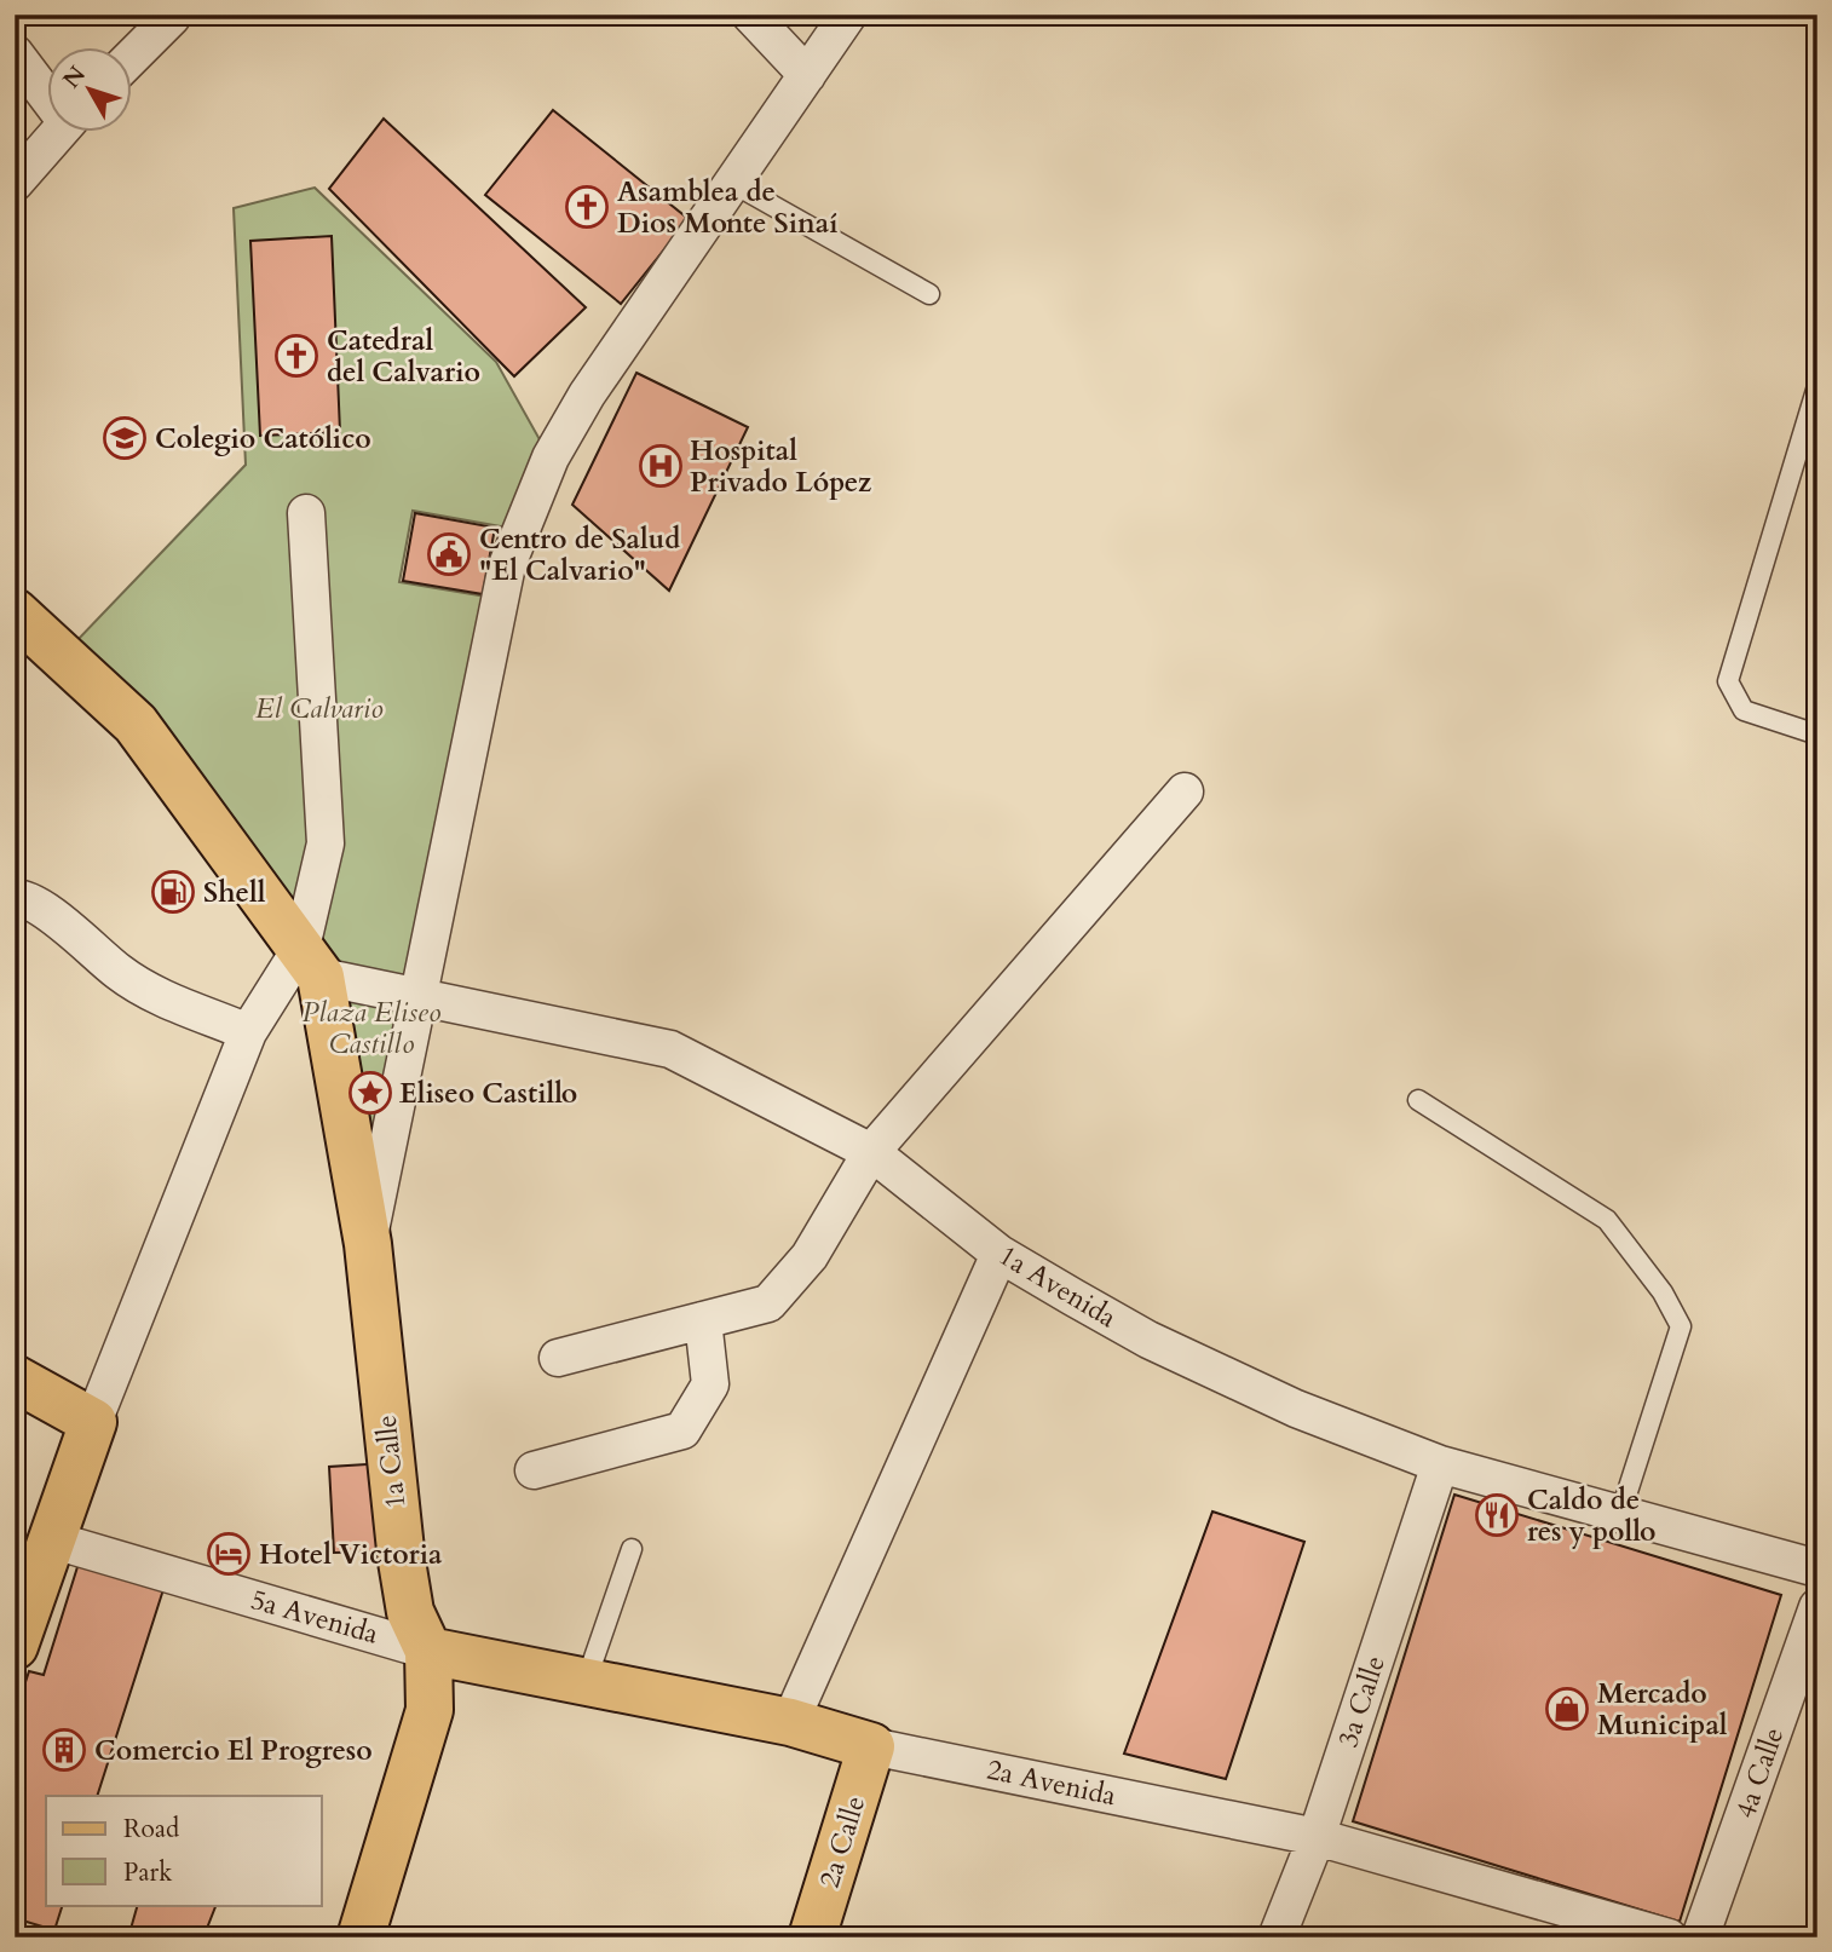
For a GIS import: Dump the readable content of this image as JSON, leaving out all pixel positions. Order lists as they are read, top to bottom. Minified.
{"streets":{"main road":["1a Calle","2a Avenida","2a Calle"],"street":["1a Avenida","5a Avenida","3a Calle","4a Calle"]},"crossings":[["1a Avenida","1a Calle"],["1a Avenida","3a Calle"],["1a Calle","5a Avenida"],["1a Calle","2a Avenida"],["5a Avenida","2a Avenida"],["3a Calle","2a Avenida"],["2a Avenida","2a Calle"]],"parks":["El Calvario","Plaza Eliseo Castillo"],"places":{"church":["Asamblea de Dios Monte Sinaí","Catedral del Calvario"],"school or university":["Colegio Católico"],"hospital":["Hospital Privado López"],"public building":["Centro de Salud \"El Calvario\""],"fuel station":["Shell"],"place":["Eliseo Castillo"],"restaurant":["Caldo de res y pollo"],"hotel":["Hotel Victoria"],"shop":["Mercado Municipal"],"building":["Comercio El Progreso"]},"legend":["Road","Park"],"north":"top left"}
